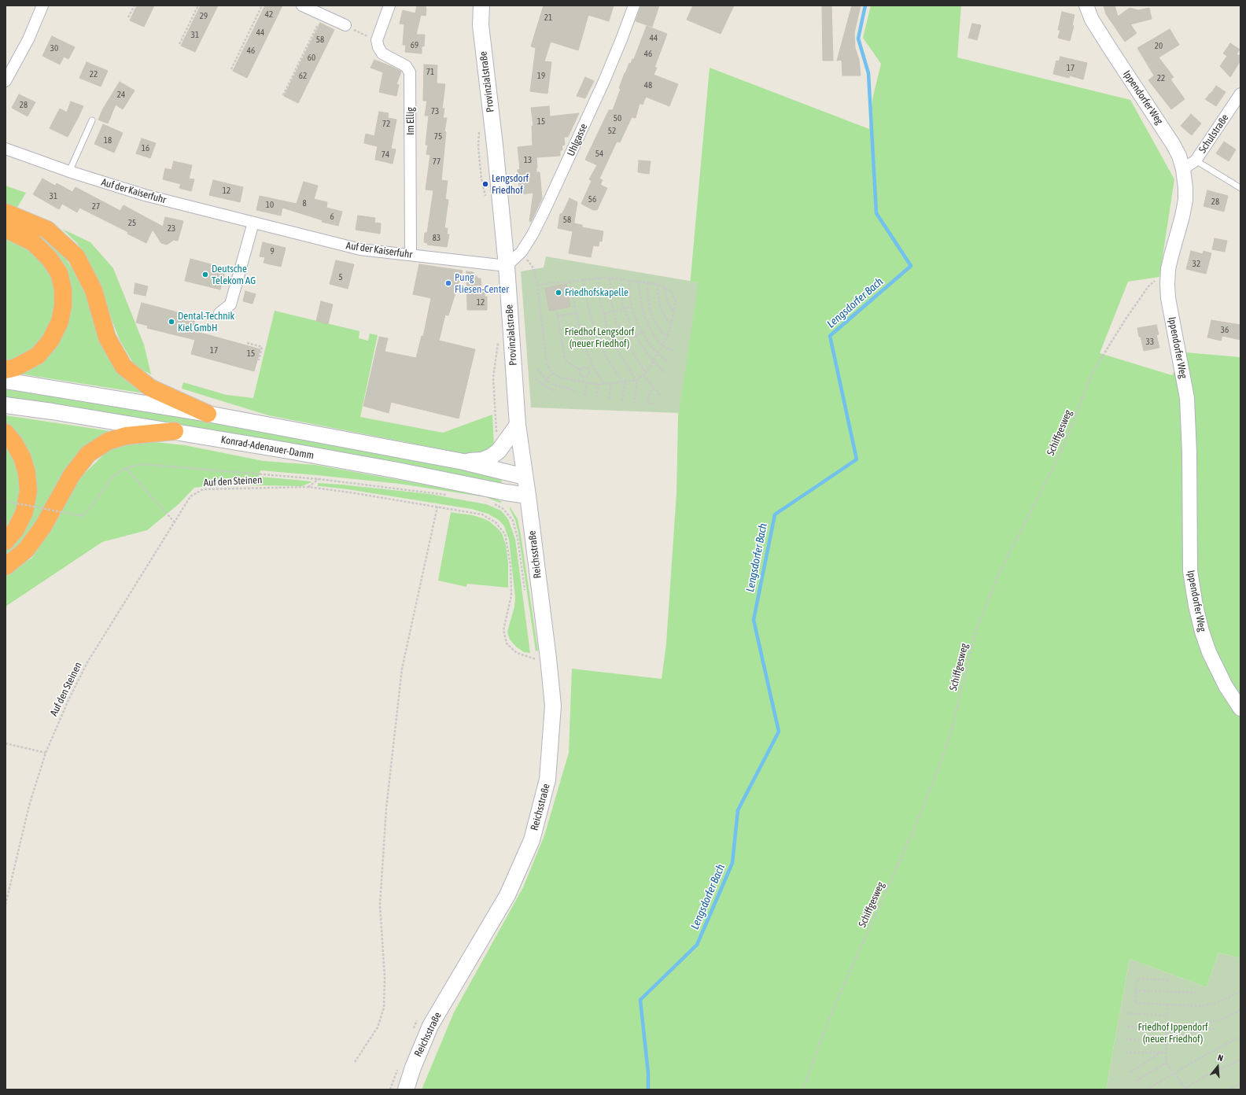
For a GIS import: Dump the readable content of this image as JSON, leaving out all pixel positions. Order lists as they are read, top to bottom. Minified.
{"streets":{"main road":["Provinzialstraße","Konrad-Adenauer-Damm","Reichsstraße"],"street":["Ippendorfer Weg","Im Ellig","Schulstraße","Uhlgasse","Auf der Kaiserfuhr"],"path":["Schiffgesweg","Auf den Steinen"]},"crossings":[["Provinzialstraße","Uhlgasse"],["Provinzialstraße","Auf der Kaiserfuhr"],["Provinzialstraße","Konrad-Adenauer-Damm"],["Provinzialstraße","Reichsstraße"],["Ippendorfer Weg","Schulstraße"],["Ippendorfer Weg","Schiffgesweg"],["Im Ellig","Auf der Kaiserfuhr"],["Uhlgasse","Auf der Kaiserfuhr"],["Konrad-Adenauer-Damm","Reichsstraße"],["Auf den Steinen","Reichsstraße"]],"water":["Lengsdorfer Bach"],"parks":["Friedhof Lengsdorf (neuer Friedhof)","Friedhof Ippendorf (neuer Friedhof)"],"places":["Lengsdorf Friedhof","Deutsche Telekom AG","Pung Fliesen-Center","Friedhofskapelle","Dental-Technik Kiel GmbH"],"house_numbers":["42","29","21","44","31","44","58","69","20","30","46","46","60","17","71","22","62","19","22","48","24","28","73","50","15","72","52","75","18","16","54","74","13","77","12","31","56","28","8","10","27","6","58","25","23","83","9","32","5","12","36","33","17","15"],"north":"top"}
